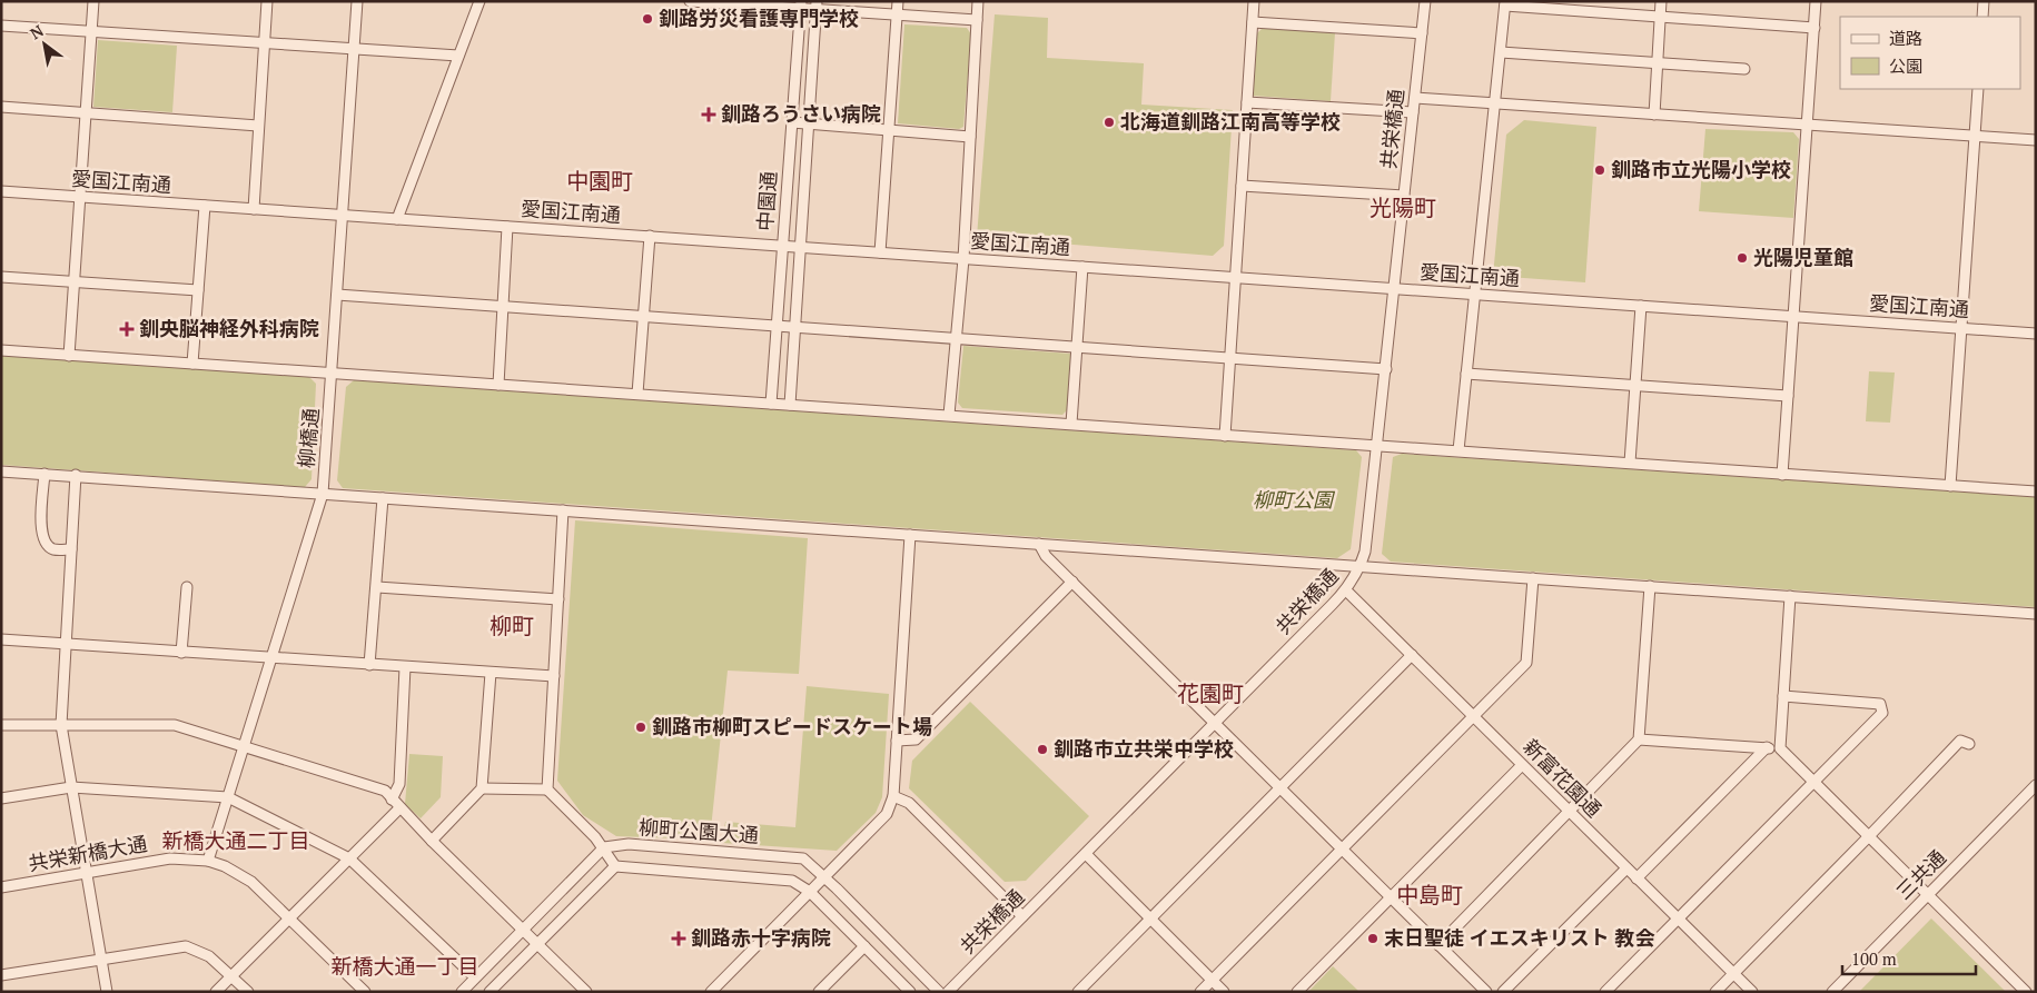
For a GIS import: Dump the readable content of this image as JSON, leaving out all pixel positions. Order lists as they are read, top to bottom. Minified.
{"streets":{"street":["共栄橋通","愛国江南通","中園通","柳橋通","新富花園通","柳町公園大通","共栄新橋大通","三共通"]},"crossings":[["共栄橋通","愛国江南通"],["共栄橋通","新富花園通"],["愛国江南通","中園通"],["愛国江南通","柳橋通"],["柳橋通","共栄新橋大通"]],"districts":["中園町","光陽町","柳町","花園町","新橋大通二丁目","中島町","新橋大通一丁目"],"parks":["柳町公園"],"places":{"other":["釧路労災看護専門学校","北海道釧路江南高等学校","釧路市立光陽小学校","光陽児童館","釧路市柳町スピードスケート場","釧路市立共栄中学校","末日聖徒 イエスキリスト 教会"],"health":["釧路ろうさい病院","釧央脳神経外科病院","釧路赤十字病院"]},"legend":["道路","公園"],"scale_bar":"100 m","north":"top left"}
